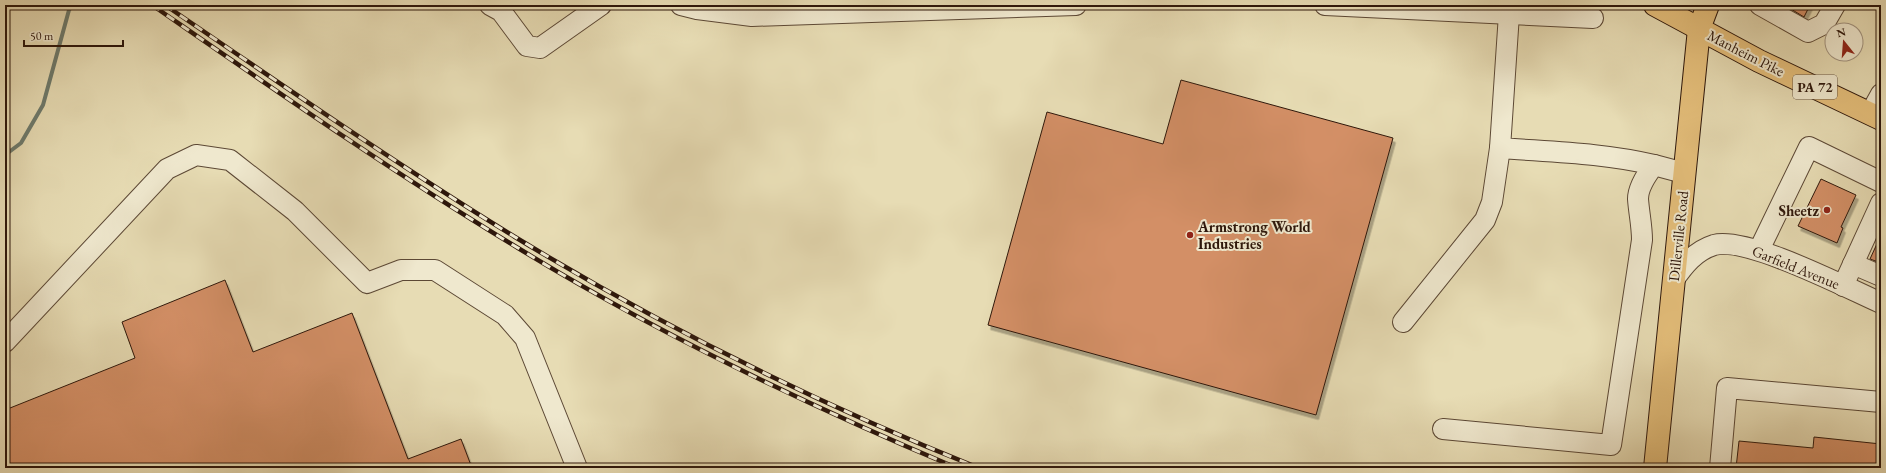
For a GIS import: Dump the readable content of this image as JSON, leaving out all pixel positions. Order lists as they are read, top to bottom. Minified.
{"streets":{"main road":["Manheim Pike","PA 72","Dillerville Road"],"street":["Garfield Avenue"]},"crossings":[["Manheim Pike","Dillerville Road"],["Dillerville Road","Garfield Avenue"]],"places":["Sheetz","Armstrong World Industries"],"scale_bar":"50 m","north":"top"}
